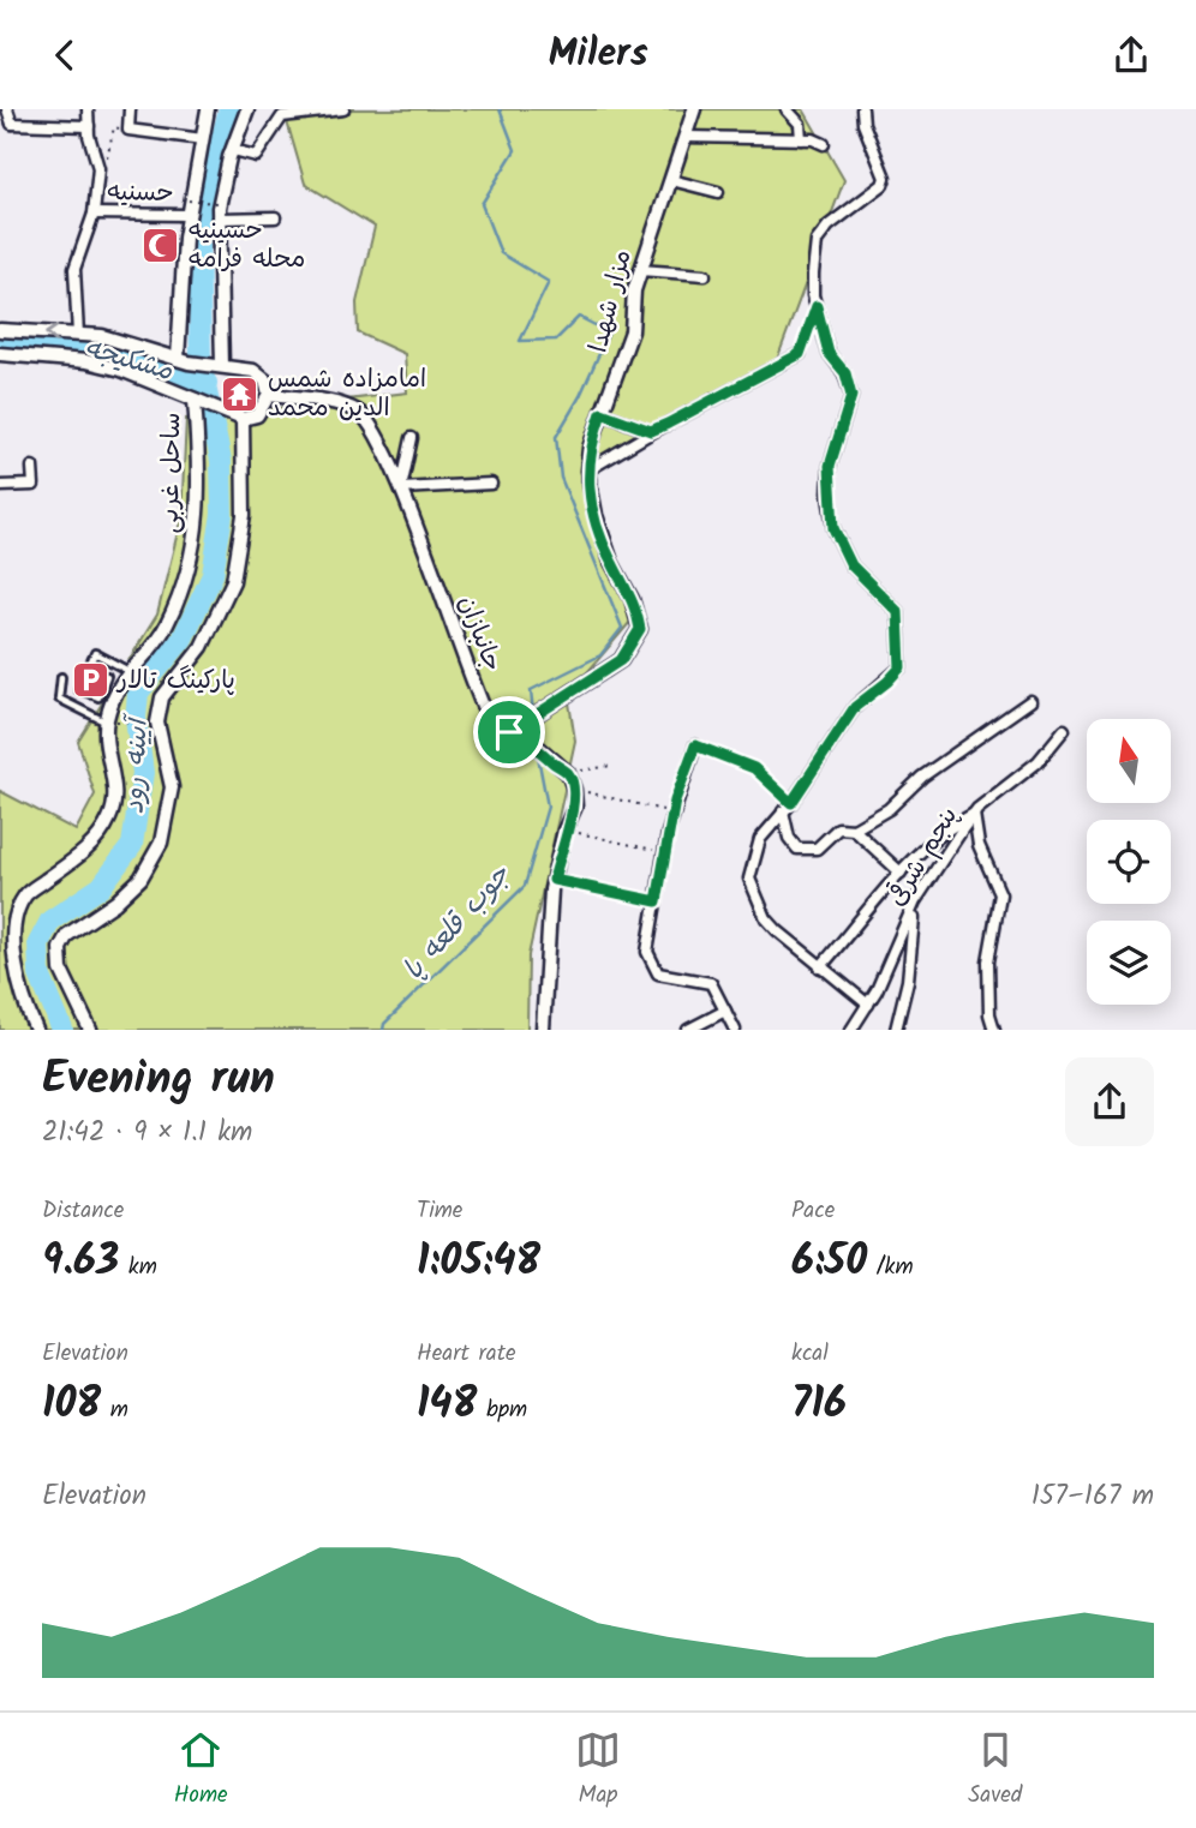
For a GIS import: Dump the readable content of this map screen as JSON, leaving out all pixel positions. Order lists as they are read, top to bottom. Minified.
{"streets":{"street":["حسنیه","مزار شهدا","ساحل غربی","جانبازان","پنجم شرقی"]},"crossings":[["مزار شهدا","جانبازان"]],"water":["مشکیجه","آیینه رود","جوب قلعه پا"],"places":{"mosque":["حسینیه محله فرامه"],"temple":["امامزاده شمس الدین محمد"],"parking":["پارکینگ تالار"]},"north":"top","page":{"header":"Milers","heading":["Evening run","21:42 · 9 × 1.1 km"],"stats":[["Distance","9.63 km"],["Time","1:05:48"],["Pace","6:50 /km"],["Elevation","108 m"],["Heart rate","148 bpm"],["kcal","716"]],"chart":["Elevation","157–167 m"],"tabs":["Home","Map","Saved"]}}
